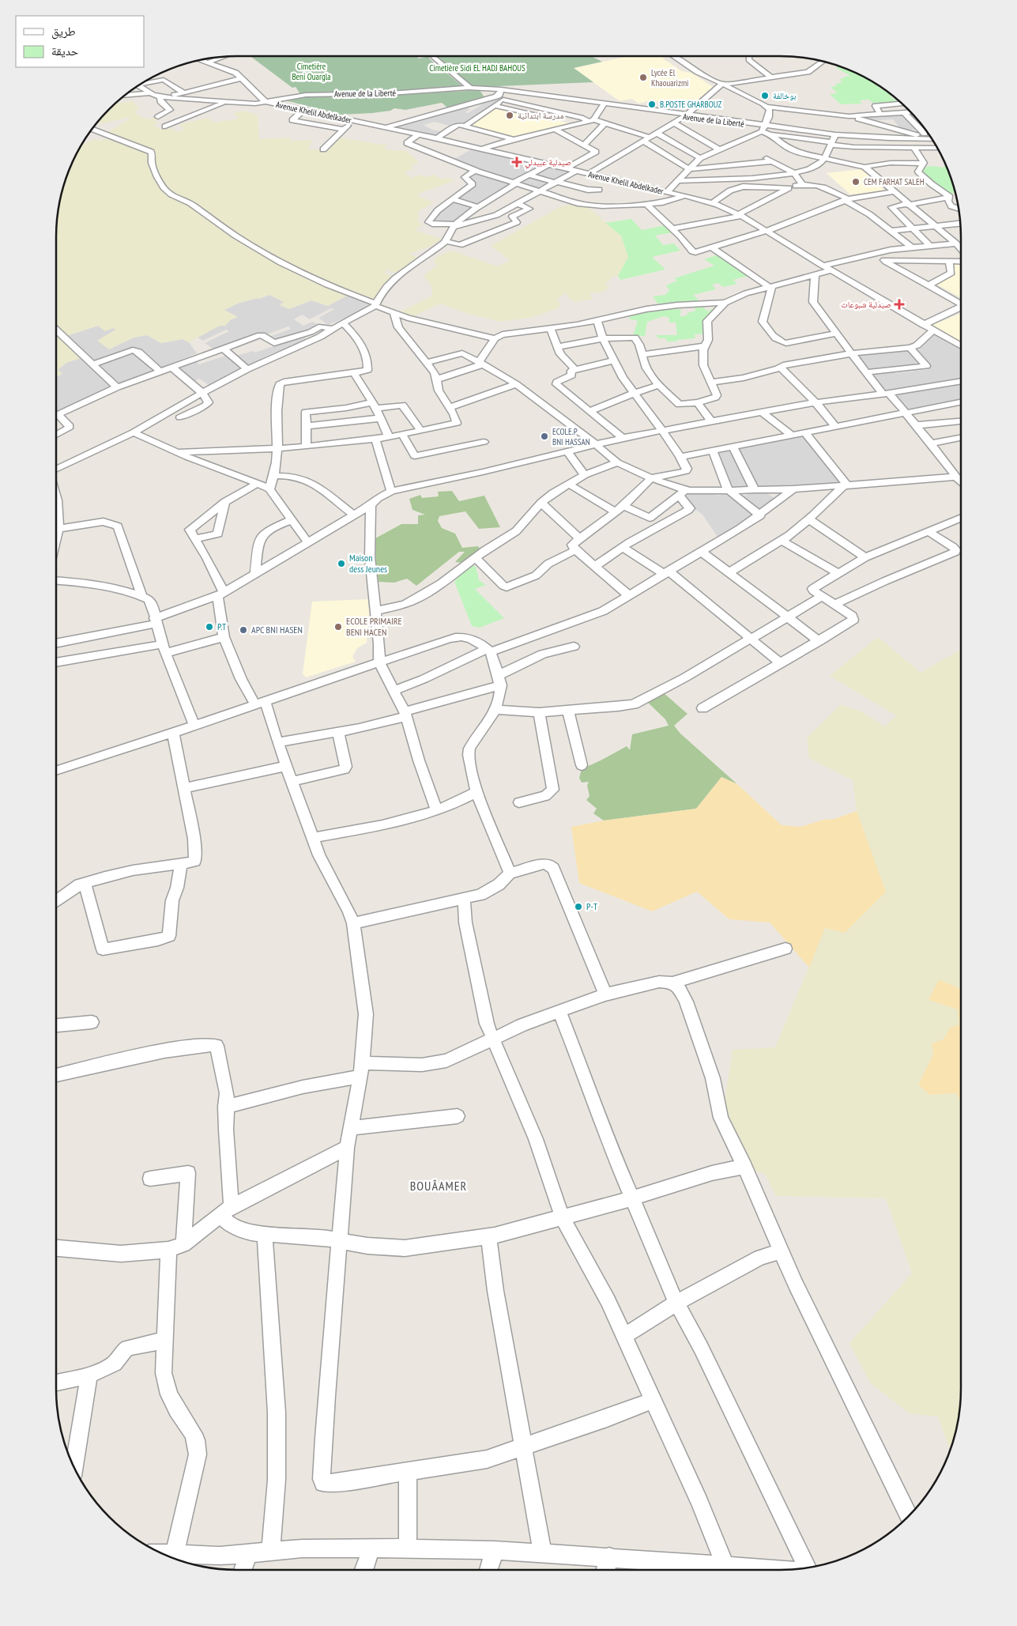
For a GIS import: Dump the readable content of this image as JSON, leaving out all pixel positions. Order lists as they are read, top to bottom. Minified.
{"streets":{"street":["Avenue de la Liberté","Avenue Khelil Abdelkader"]},"crossings":[["Avenue de la Liberté","Avenue Khelil Abdelkader"]],"districts":["BOUÂAMER"],"parks":["Cimetière Beni Ouargla","Cimetière Sidi EL HADJ BAHOUS"],"places":{"other":["Lycée El Khaouarizmi","بوخالفة","B.POSTE GHARBOUZ","مدرسة ابتدائية","CEM FARHAT SALEH","ECOLE.P BNI HASSAN","Maison dess Jeunes","P.T","ECOLE PRIMAIRE BENI HACEN","APC BNI HASEN","P-T"],"health":["صيدلية عبيدلي","صيدلية شبوعات"]},"legend":["طريق","حديقة"]}
